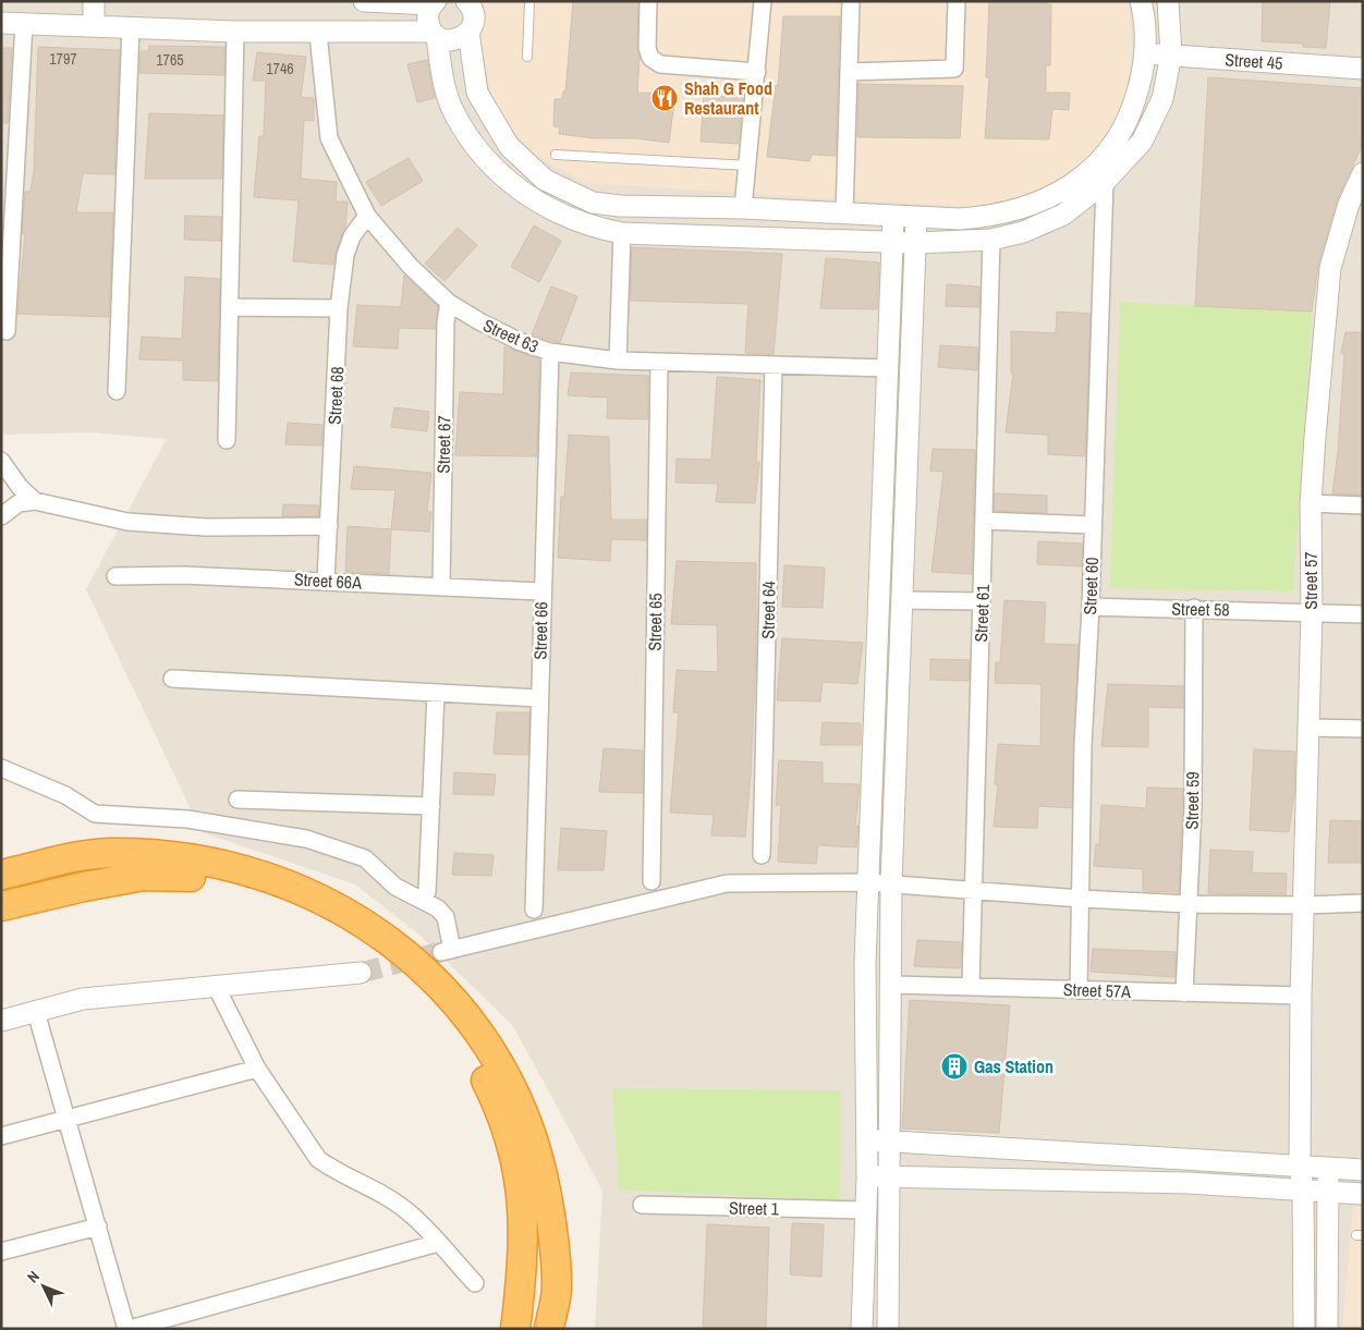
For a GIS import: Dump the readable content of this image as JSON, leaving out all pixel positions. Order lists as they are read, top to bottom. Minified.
{"streets":{"street":["Street 45","Street 63","Street 68","Street 67","Street 66A","Street 57","Street 60","Street 58","Street 64","Street 61","Street 65","Street 66","Street 59","Street 57A","Street 1"]},"crossings":[["Street 63","Street 68"],["Street 63","Street 67"],["Street 63","Street 64"],["Street 63","Street 65"],["Street 63","Street 66"],["Street 68","Street 66A"],["Street 67","Street 66A"],["Street 66A","Street 66"],["Street 57","Street 58"],["Street 57","Street 57A"],["Street 60","Street 58"],["Street 60","Street 57A"],["Street 58","Street 59"],["Street 61","Street 57A"],["Street 59","Street 57A"]],"places":{"restaurant":["Shah G Food Restaurant"],"building":["Gas Station"]},"house_numbers":["1797","1765","1746"],"north":"top left"}
